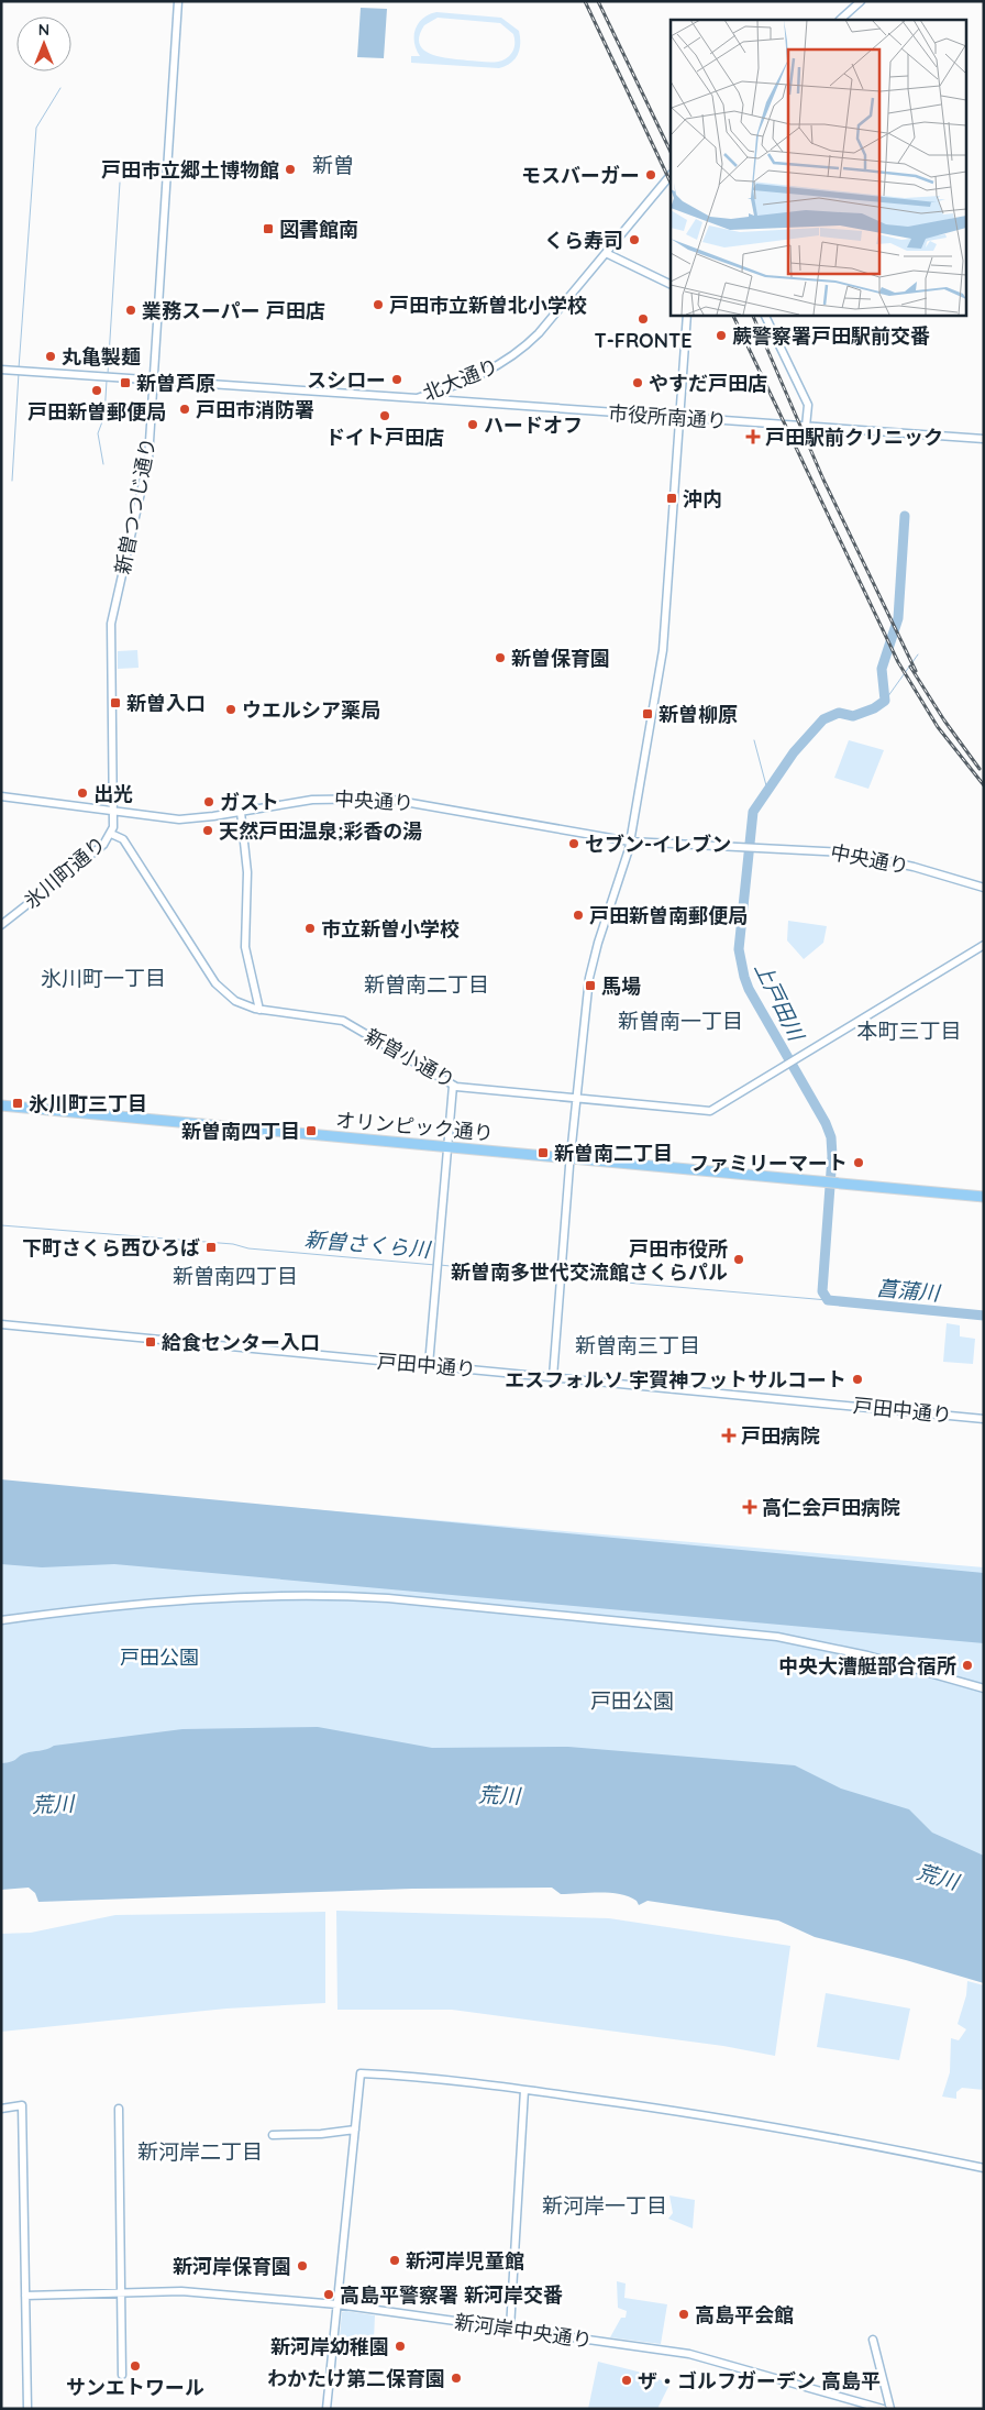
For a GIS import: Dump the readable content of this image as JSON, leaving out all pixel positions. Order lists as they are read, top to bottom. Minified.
{"streets":{"main road":["オリンピック通り"],"street":["北大通り","市役所南通り","新曽つつじ通り","中央通り","氷川町通り","新曽小通り","戸田中通り","新河岸中央通り"]},"crossings":[["北大通り","市役所南通り"],["北大通り","新曽つつじ通り"],["新曽つつじ通り","中央通り"],["新曽つつじ通り","氷川町通り"],["中央通り","氷川町通り"],["氷川町通り","新曽小通り"]],"districts":["新曽","氷川町一丁目","新曽南二丁目","新曽南一丁目","本町三丁目","新曽南四丁目","新曽南三丁目","戸田公園","新河岸二丁目","新河岸一丁目"],"water":["上戸田川","新曽さくら川","菖蒲川","荒川"],"parks":["戸田公園"],"places":{"other":["戸田市立郷土博物館","モスバーガー","くら寿司","戸田市立新曽北小学校","業務スーパー 戸田店","T-FRONTE","蕨警察署戸田駅前交番","丸亀製麺","スシロー","やすだ戸田店","戸田新曽郵便局","戸田市消防署","ドイト戸田店","ハードオフ","新曽保育園","ウエルシア薬局","出光","ガスト","天然戸田温泉;彩香の湯","セブン-イレブン","戸田新曽南郵便局","市立新曽小学校","ファミリーマート","戸田市役所 新曽南多世代交流館さくらパル","エスフォルソ 宇賀神フットサルコート","中央大漕艇部合宿所","新河岸児童館","新河岸保育園","高島平警察署 新河岸交番","高島平会館","新河岸幼稚園","サンエトワール","わかたけ第二保育園","ザ・ゴルフガーデン 高島平"],"transit":["図書館南","新曽芦原","沖内","新曽入口","新曽柳原","馬場","氷川町三丁目","新曽南四丁目","新曽南二丁目","下町さくら西ひろば","給食センター入口"],"health":["戸田駅前クリニック","戸田病院","高仁会戸田病院"]},"north":"top"}
